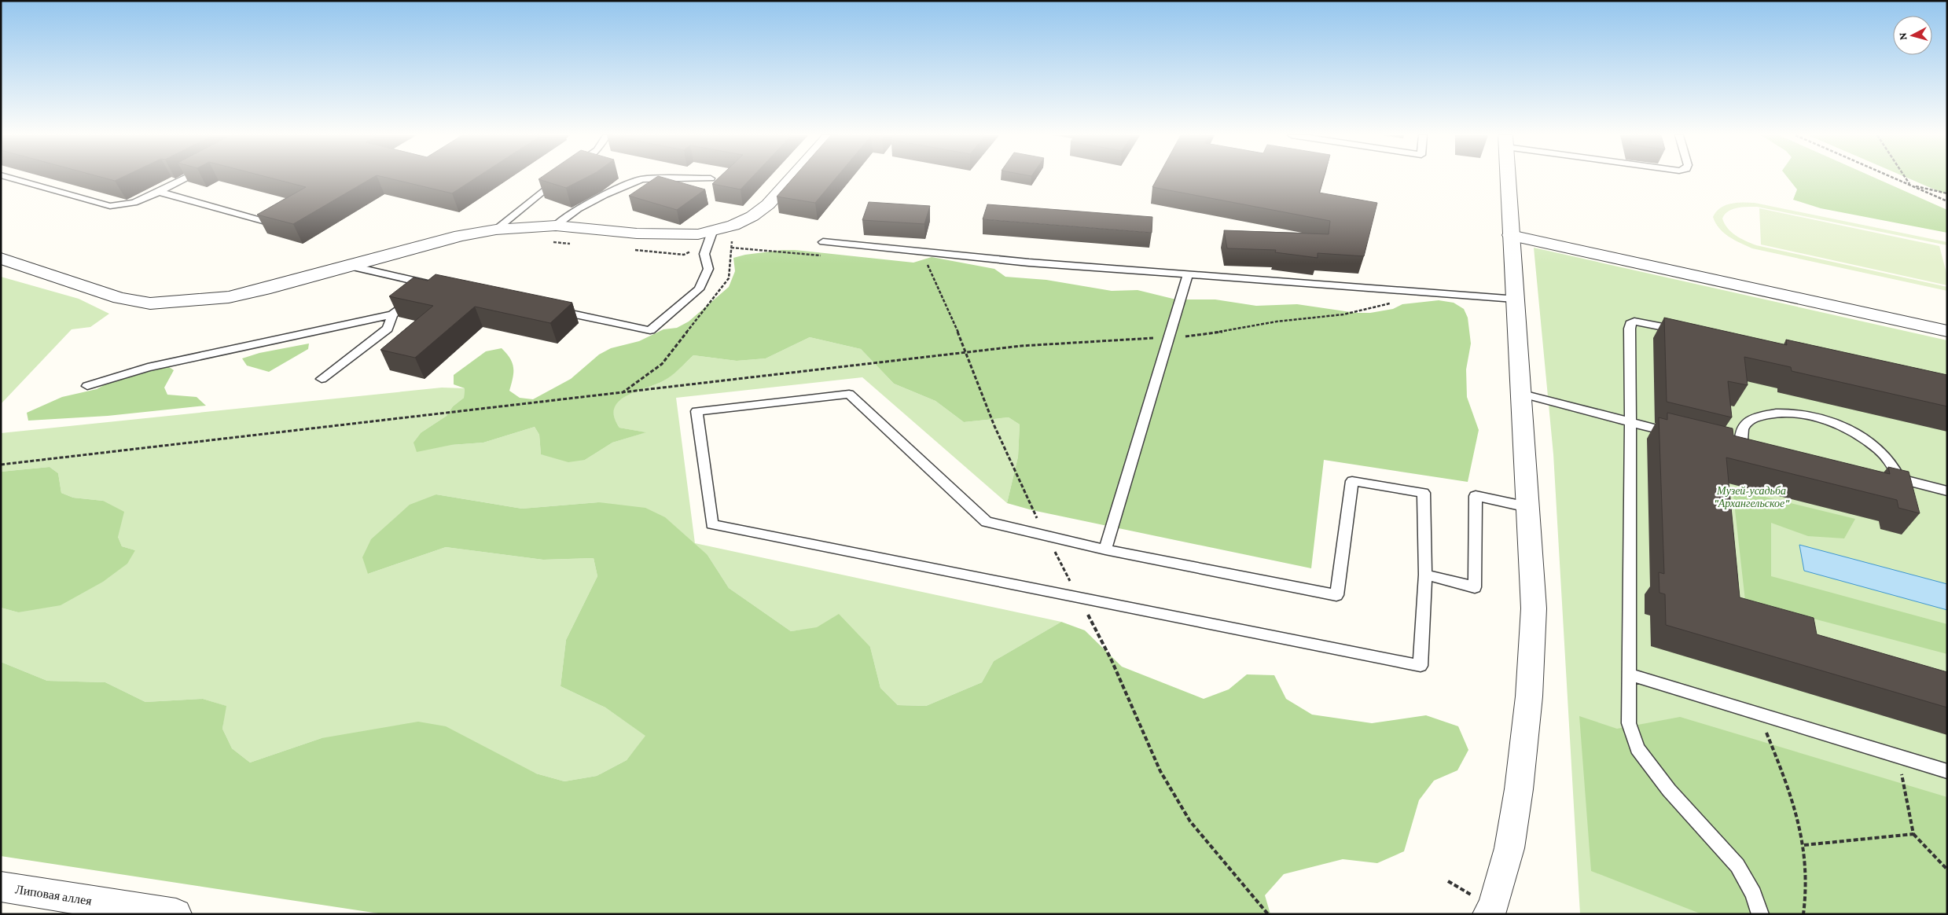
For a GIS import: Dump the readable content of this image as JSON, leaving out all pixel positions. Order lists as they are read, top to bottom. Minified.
{"streets":{"street":["Липовая аллея"]},"parks":["Музей-усадьба \"Архангельское\""],"north":"left"}
